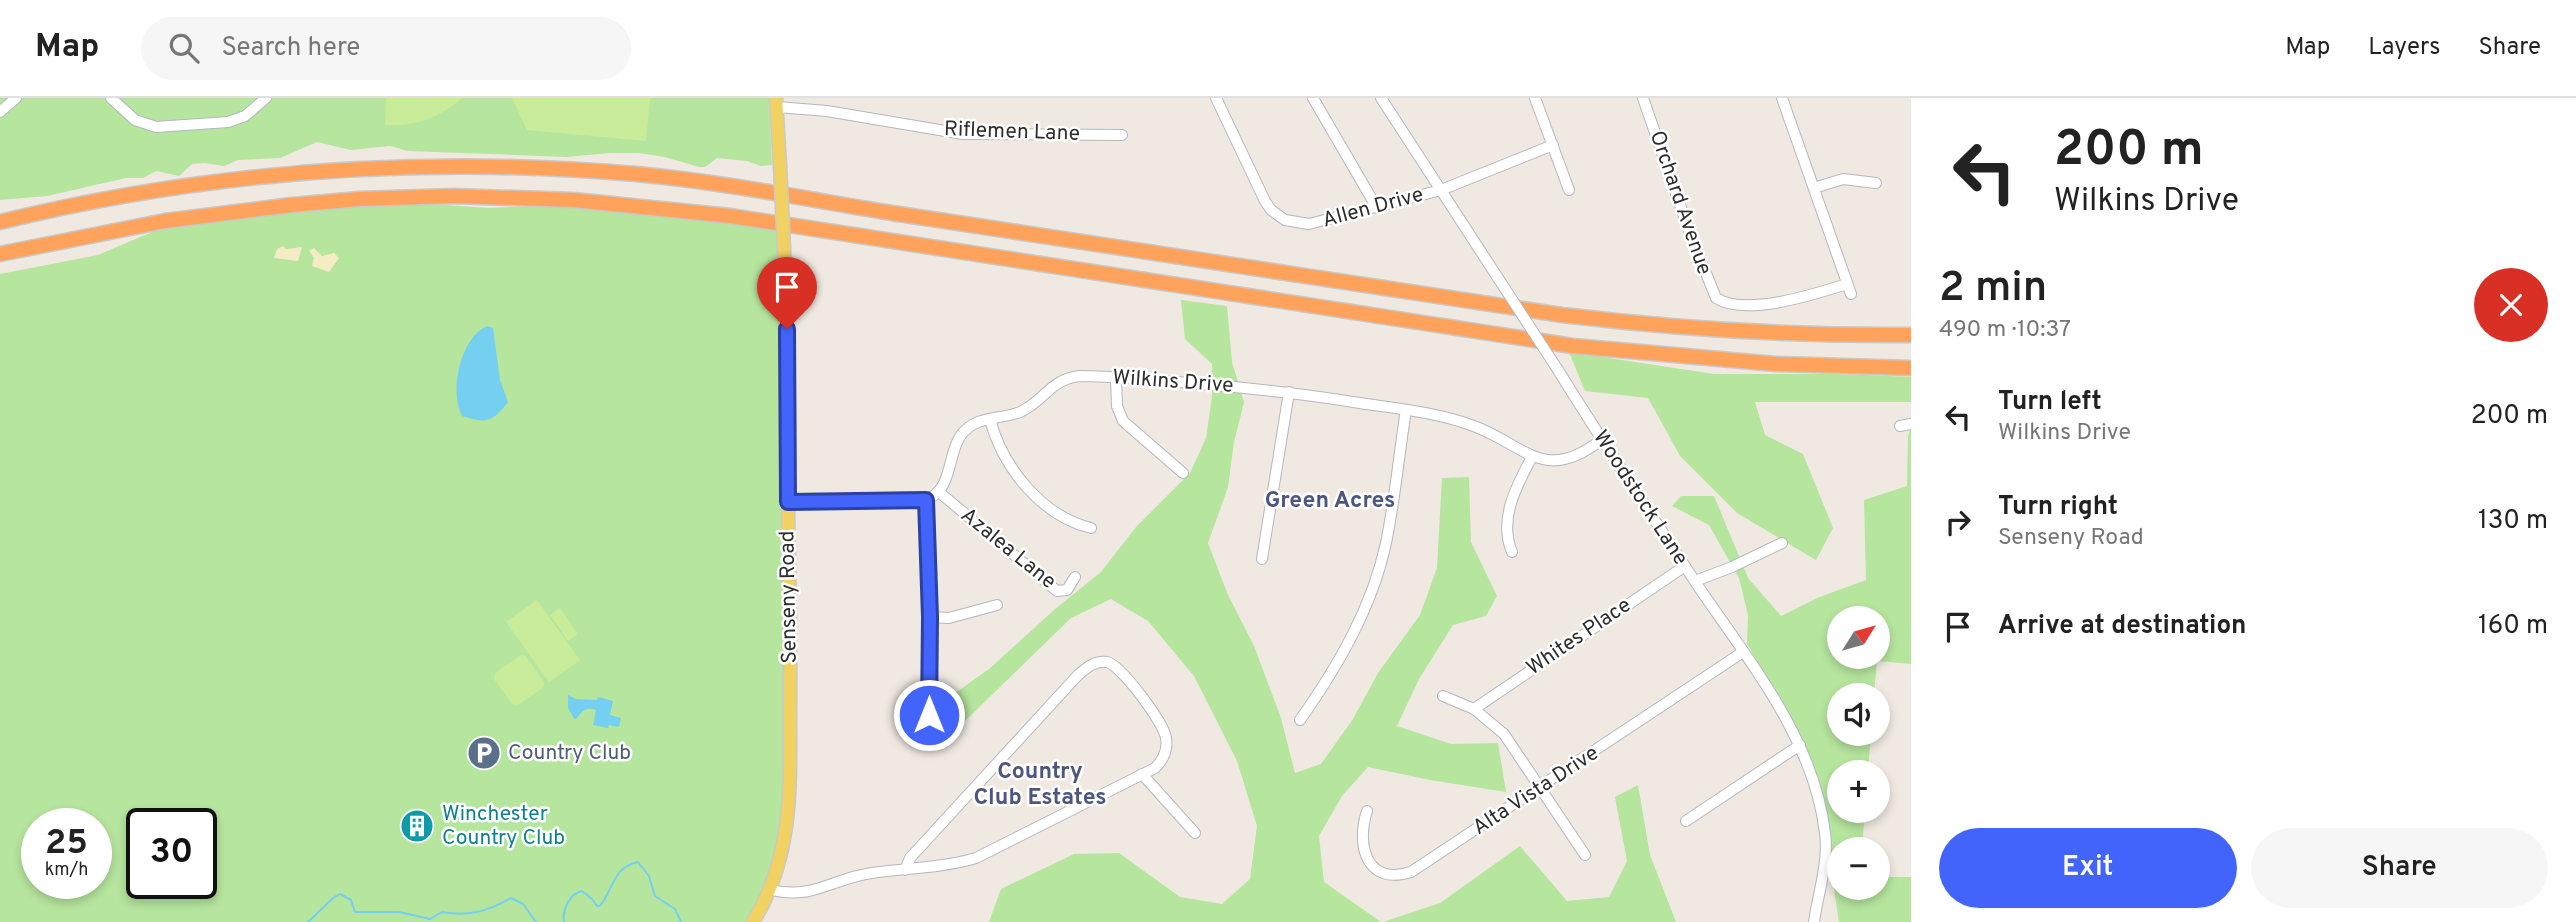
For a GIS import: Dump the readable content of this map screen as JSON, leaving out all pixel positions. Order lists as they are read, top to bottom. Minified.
{"streets":{"main road":["Senseny Road"],"street":["Riflemen Lane","Orchard Avenue","Allen Drive","Wilkins Drive","Woodstock Lane","Azalea Lane","Whites Place","Alta Vista Drive"]},"crossings":[["Riflemen Lane","Senseny Road"],["Allen Drive","Woodstock Lane"],["Wilkins Drive","Woodstock Lane"],["Wilkins Drive","Azalea Lane"],["Woodstock Lane","Whites Place"],["Woodstock Lane","Alta Vista Drive"]],"districts":["Green Acres","Country Club Estates"],"places":{"parking":["Country Club"],"building":["Winchester Country Club"]},"north":"top right","page":{"header":"Map","search":"Search here","nav":["Map","Layers","Share"],"turn":["200 m","Wilkins Drive"],"heading":["2 min","490 m · 10:37"],"list":[{"name":"Turn left","note":"Wilkins Drive","value":"200 m"},{"name":"Turn right","note":"Senseny Road","value":"130 m"},{"name":"Arrive at destination","value":"160 m"}],"map_buttons":["+","−"],"speed":"25 km/h","limit":"30","buttons":["Exit","Share"]}}
